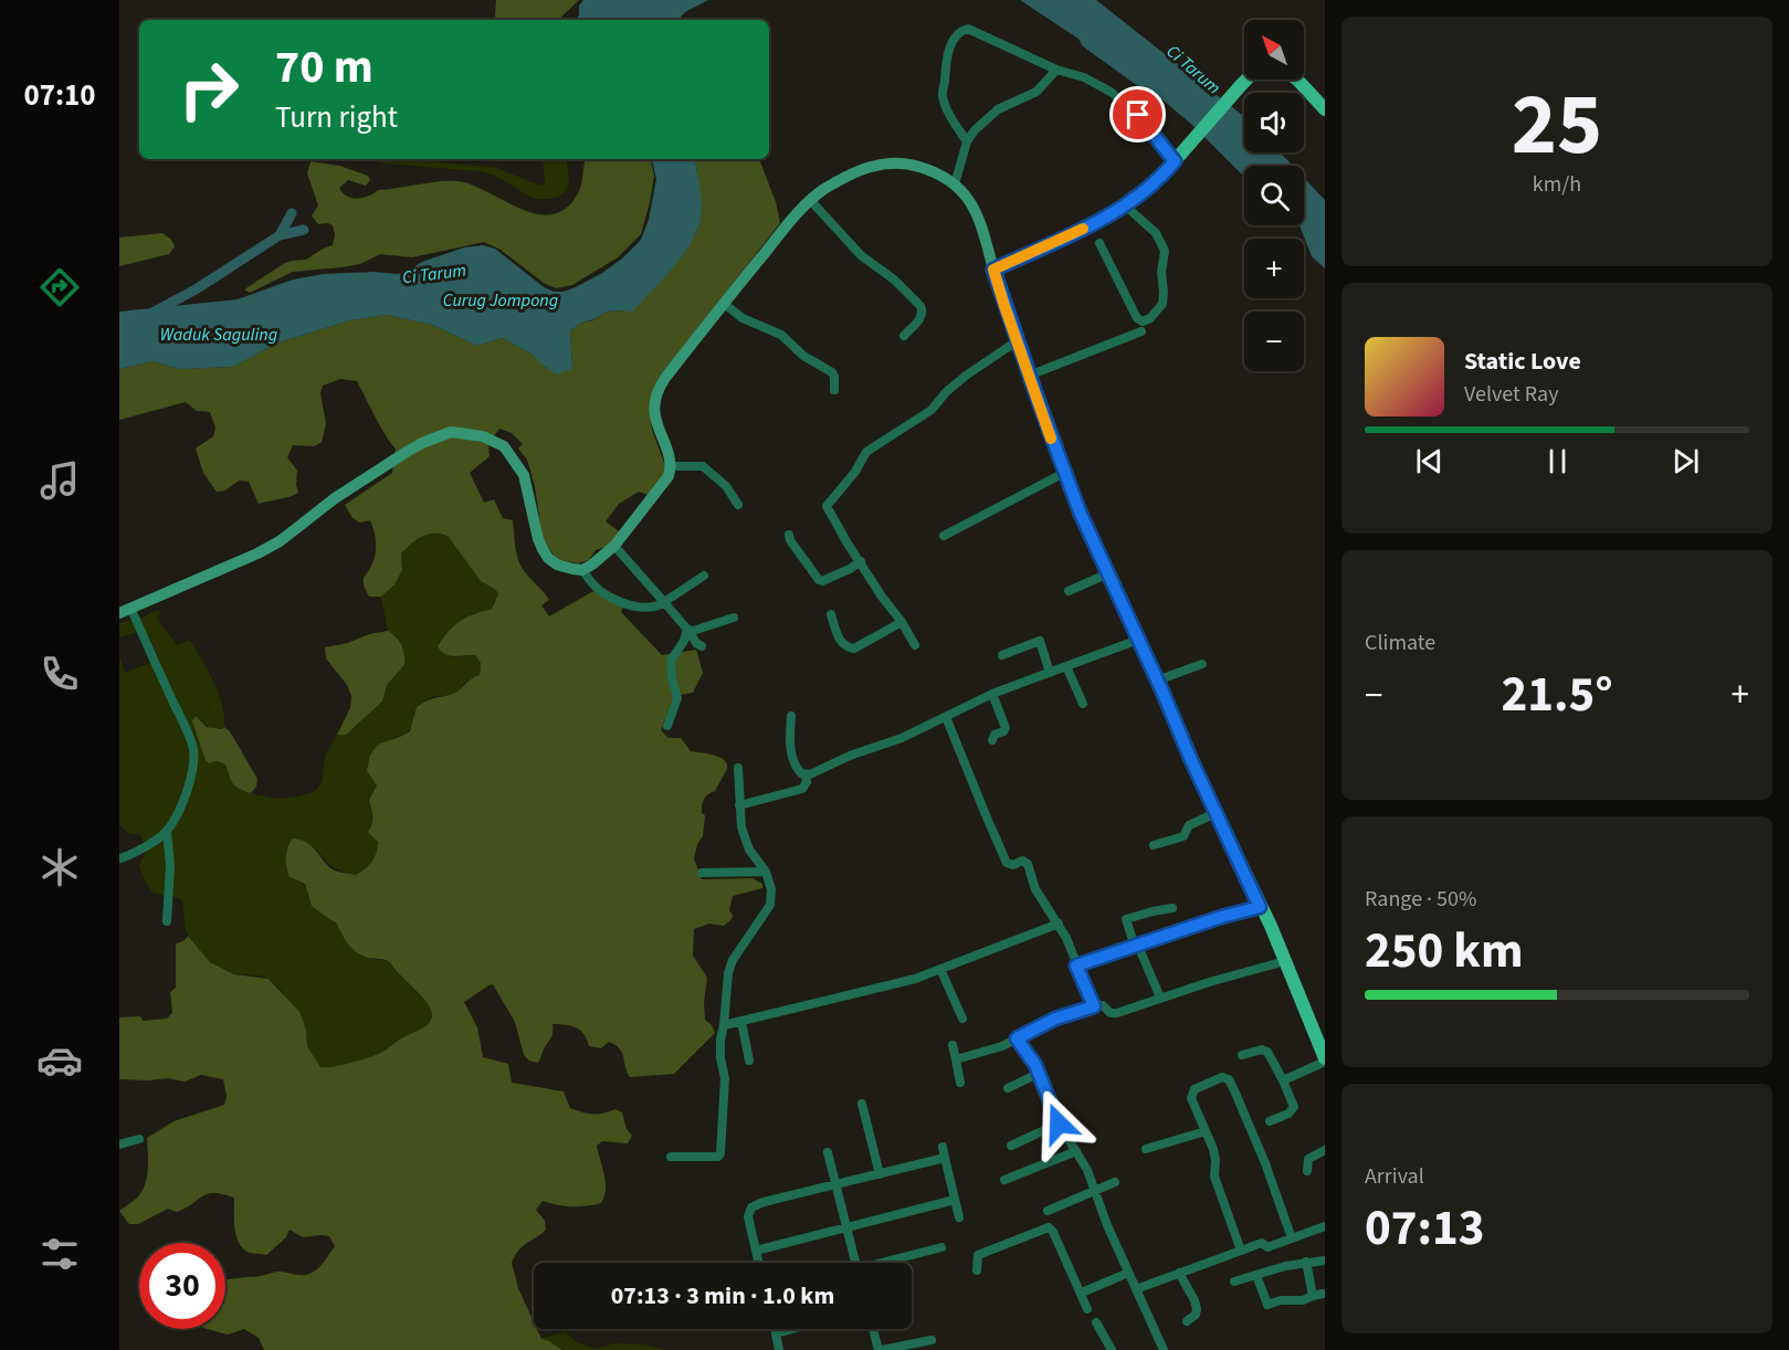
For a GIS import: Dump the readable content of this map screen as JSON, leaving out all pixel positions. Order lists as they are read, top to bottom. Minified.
{"water":["Ci Tarum","Curug Jompong","Waduk Saguling"],"north":"top left","page":{"tabs":"07:10","tile":[["25","km/h"],"Climate",["Range · 50%","250 km"],["Arrival","07:13"]],"map_buttons":["+","−"],"turn":["70 m","Turn right"],"song":["Static Love","Velvet Ray"],"heat":["−","21.5°","+"],"limit":"30","trip":"07:13 · 3 min · 1.0 km"}}
